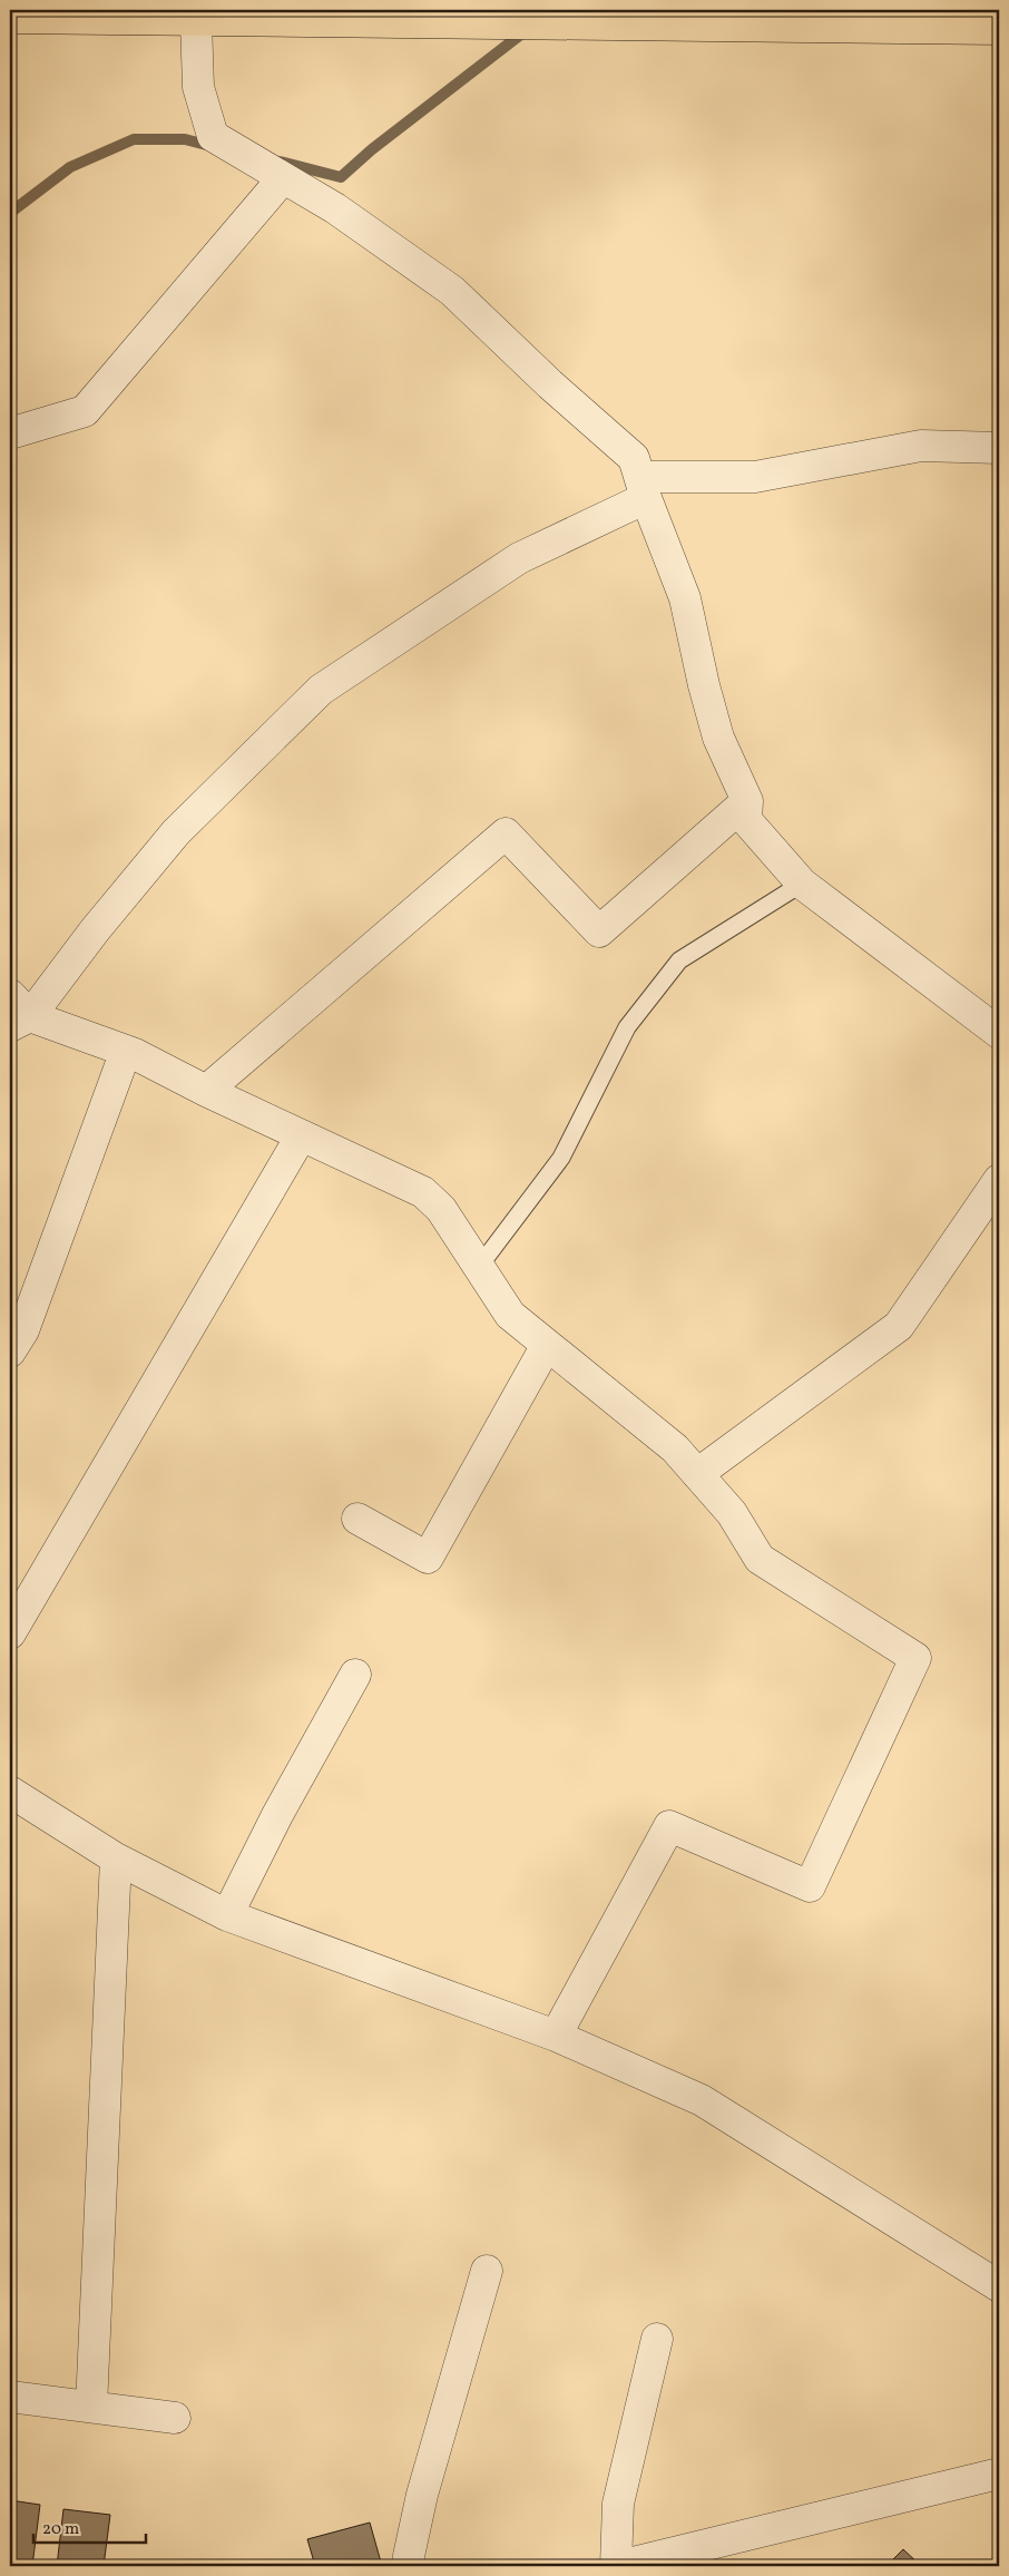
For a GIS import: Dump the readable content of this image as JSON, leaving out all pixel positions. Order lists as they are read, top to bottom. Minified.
{"scale_bar":"20 m"}
